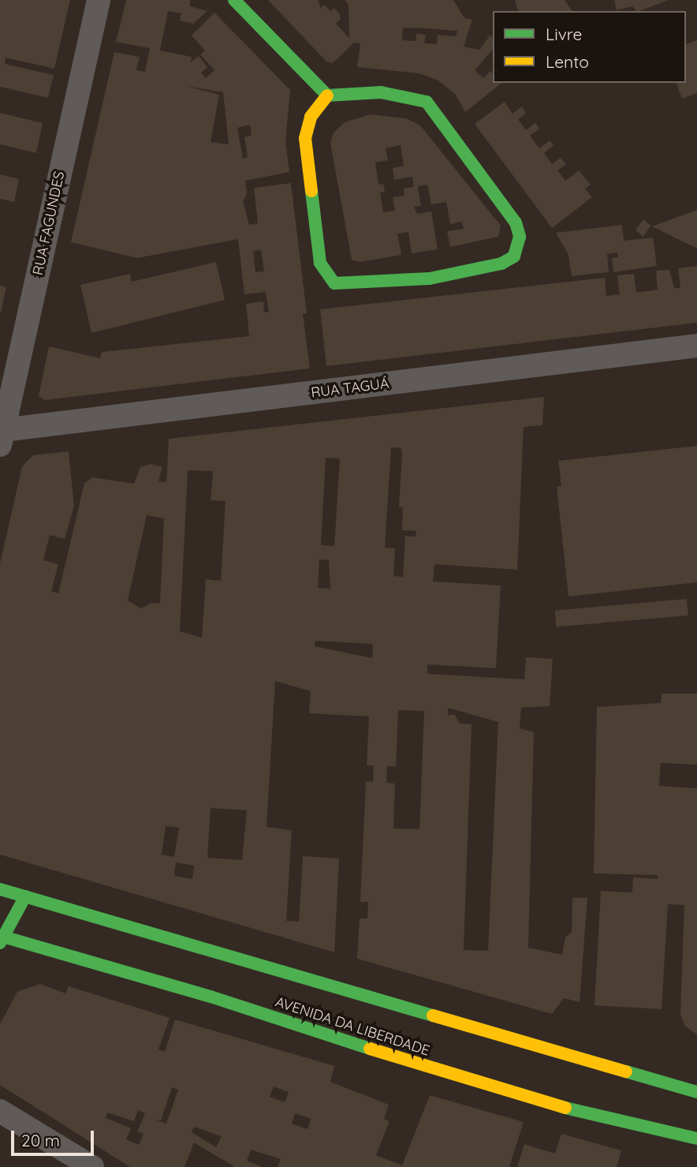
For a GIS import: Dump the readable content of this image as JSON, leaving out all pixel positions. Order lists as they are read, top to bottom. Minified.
{"streets":{"main road":["AVENIDA DA LIBERDADE"],"street":["RUA FAGUNDES","RUA TAGUÁ"]},"crossings":[["RUA FAGUNDES","RUA TAGUÁ"]],"legend":["Livre","Lento"],"scale_bar":"20 m"}
